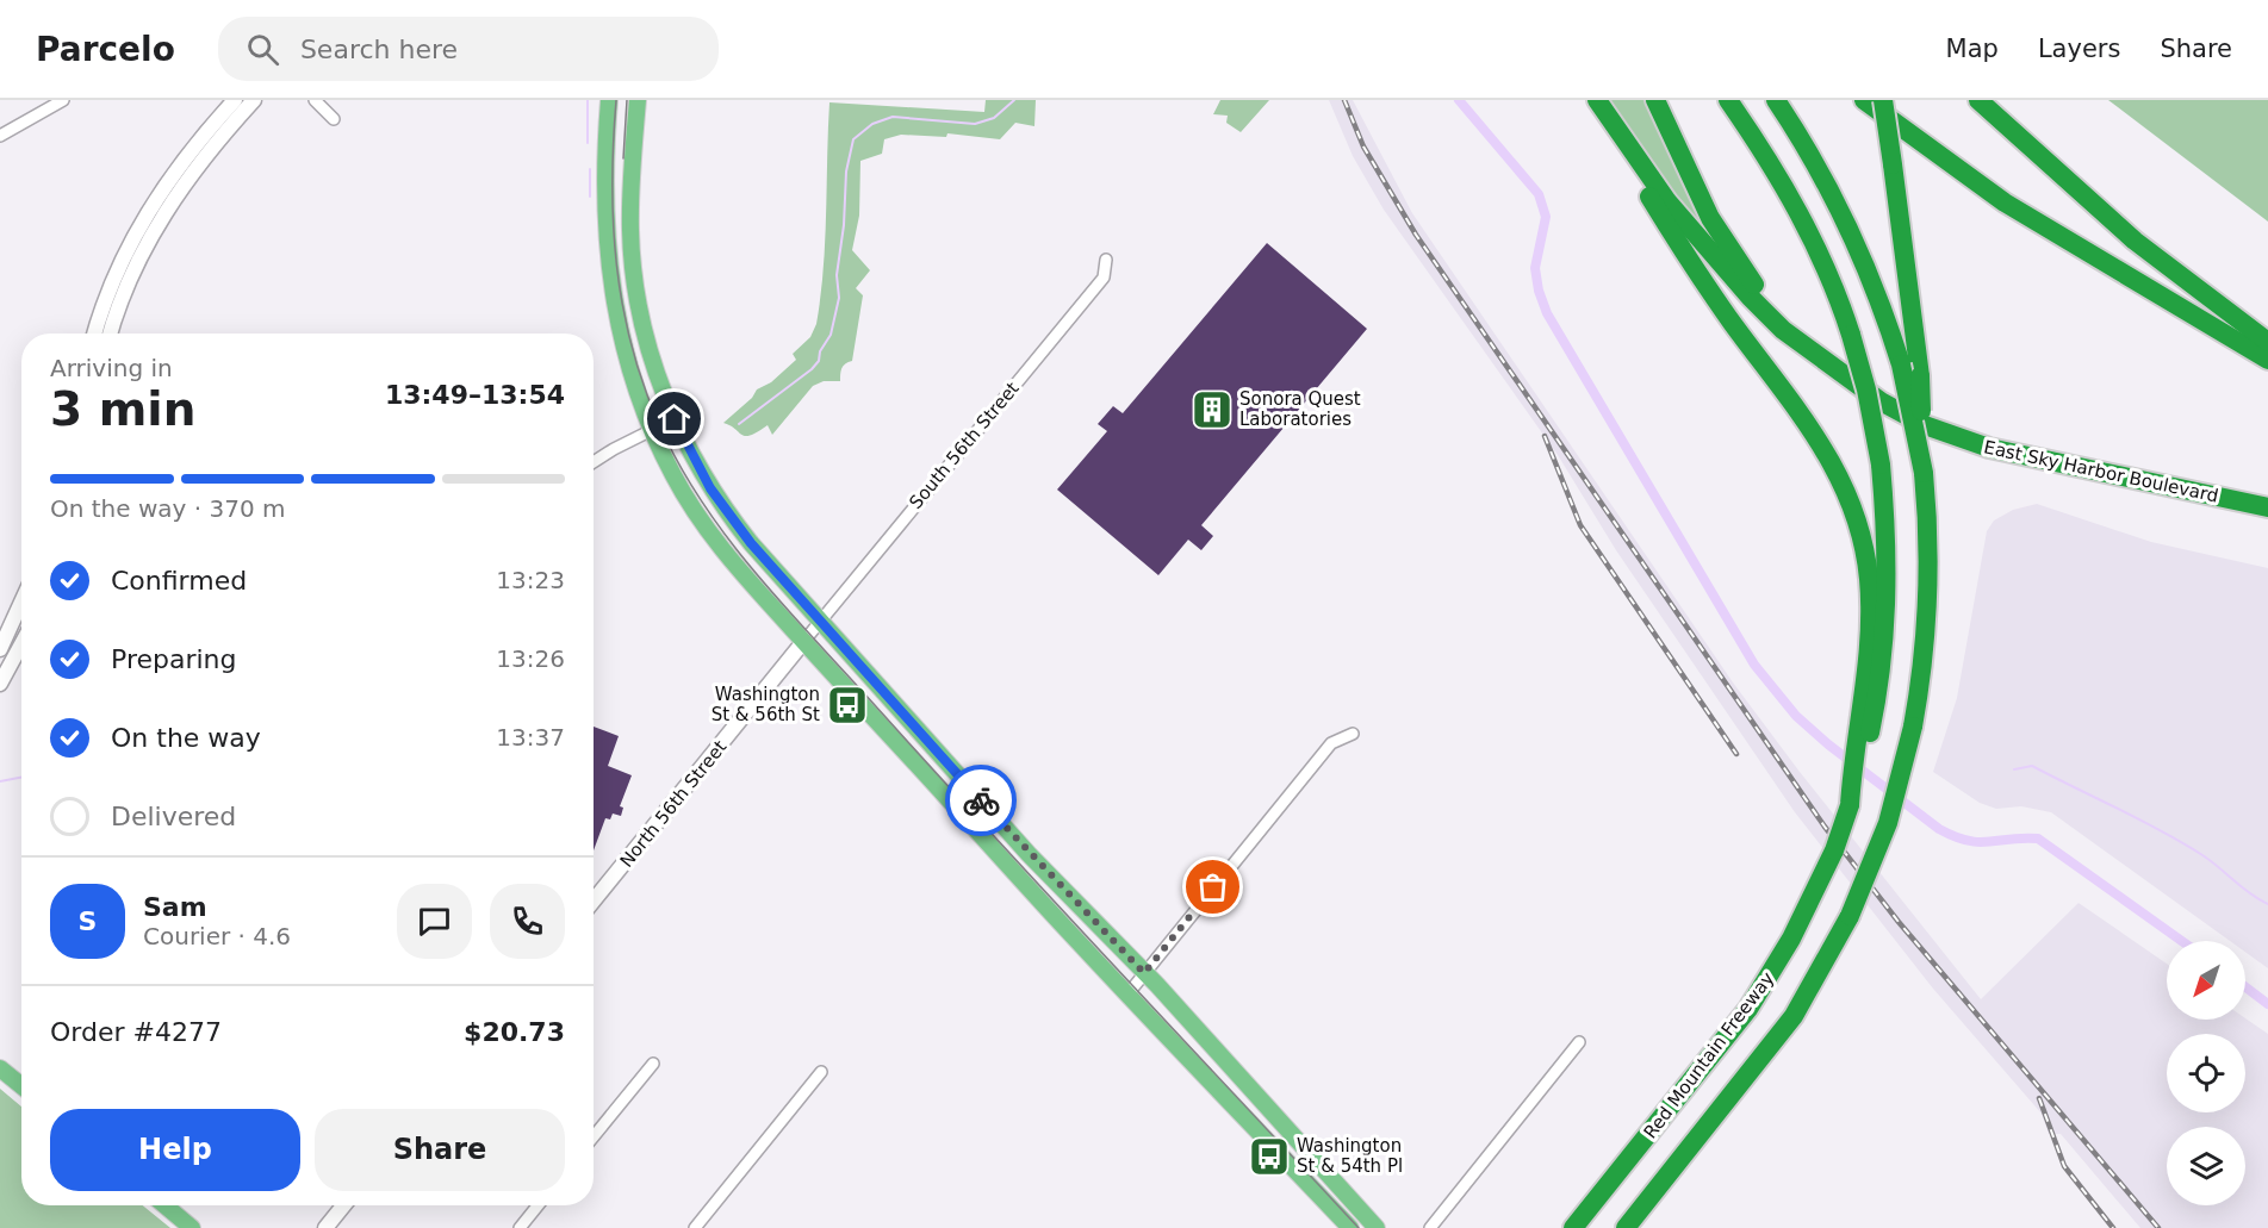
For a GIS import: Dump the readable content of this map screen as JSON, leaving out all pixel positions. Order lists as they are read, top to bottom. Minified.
{"streets":{"highway":["East Sky Harbor Boulevard","Red Mountain Freeway"],"main road":["North 56th Street"],"street":["South 56th Street"]},"crossings":[["South 56th Street","North 56th Street"]],"places":{"building":["Sonora Quest Laboratories"],"bus stop":["Washington St & 56th St","Washington St & 54th Pl"]},"north":"bottom left","page":{"header":"Parcelo","search":"Search here","nav":["Map","Layers","Share"],"heading":["3 min","Arriving in","13:49–13:54"],"panel":["Sam","Courier · 4.6","Order #4277","$20.73"],"bar":"On the way · 370 m","list":[["Confirmed","13:23"],["Preparing","13:26"],["On the way","13:37"],"Delivered"],"round":"S","buttons":["Help","Share"]}}
